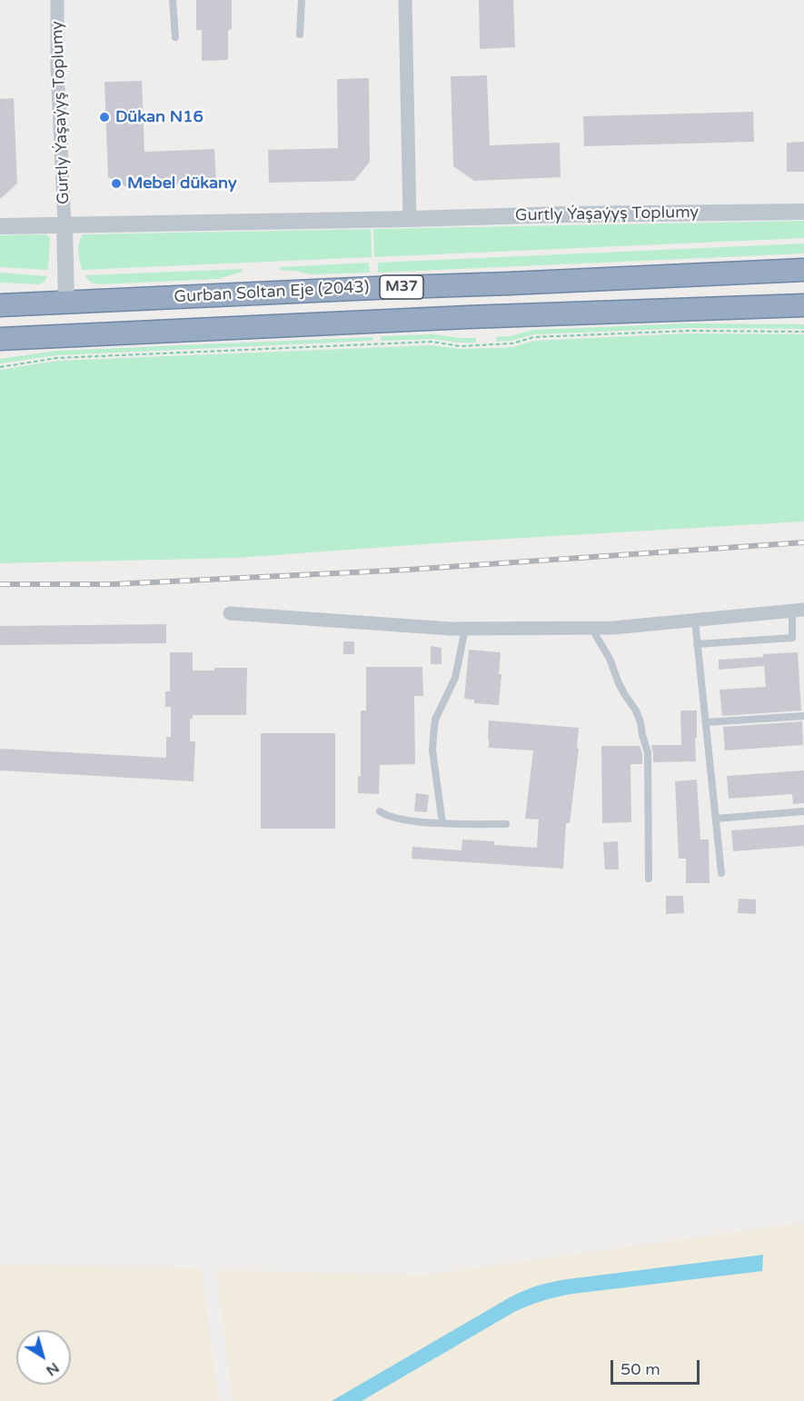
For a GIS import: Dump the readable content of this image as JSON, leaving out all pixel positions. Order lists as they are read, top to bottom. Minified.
{"streets":{"highway":["M37","Gurban Soltan Eje (2043)"],"street":["Gurtly Ýaşaýyş Toplumy"]},"crossings":[["Gurtly Ýaşaýyş Toplumy","Gurban Soltan Eje (2043)"]],"places":["Dükan N16","Mebel dükany"],"scale_bar":"50 m","north":"bottom right"}
